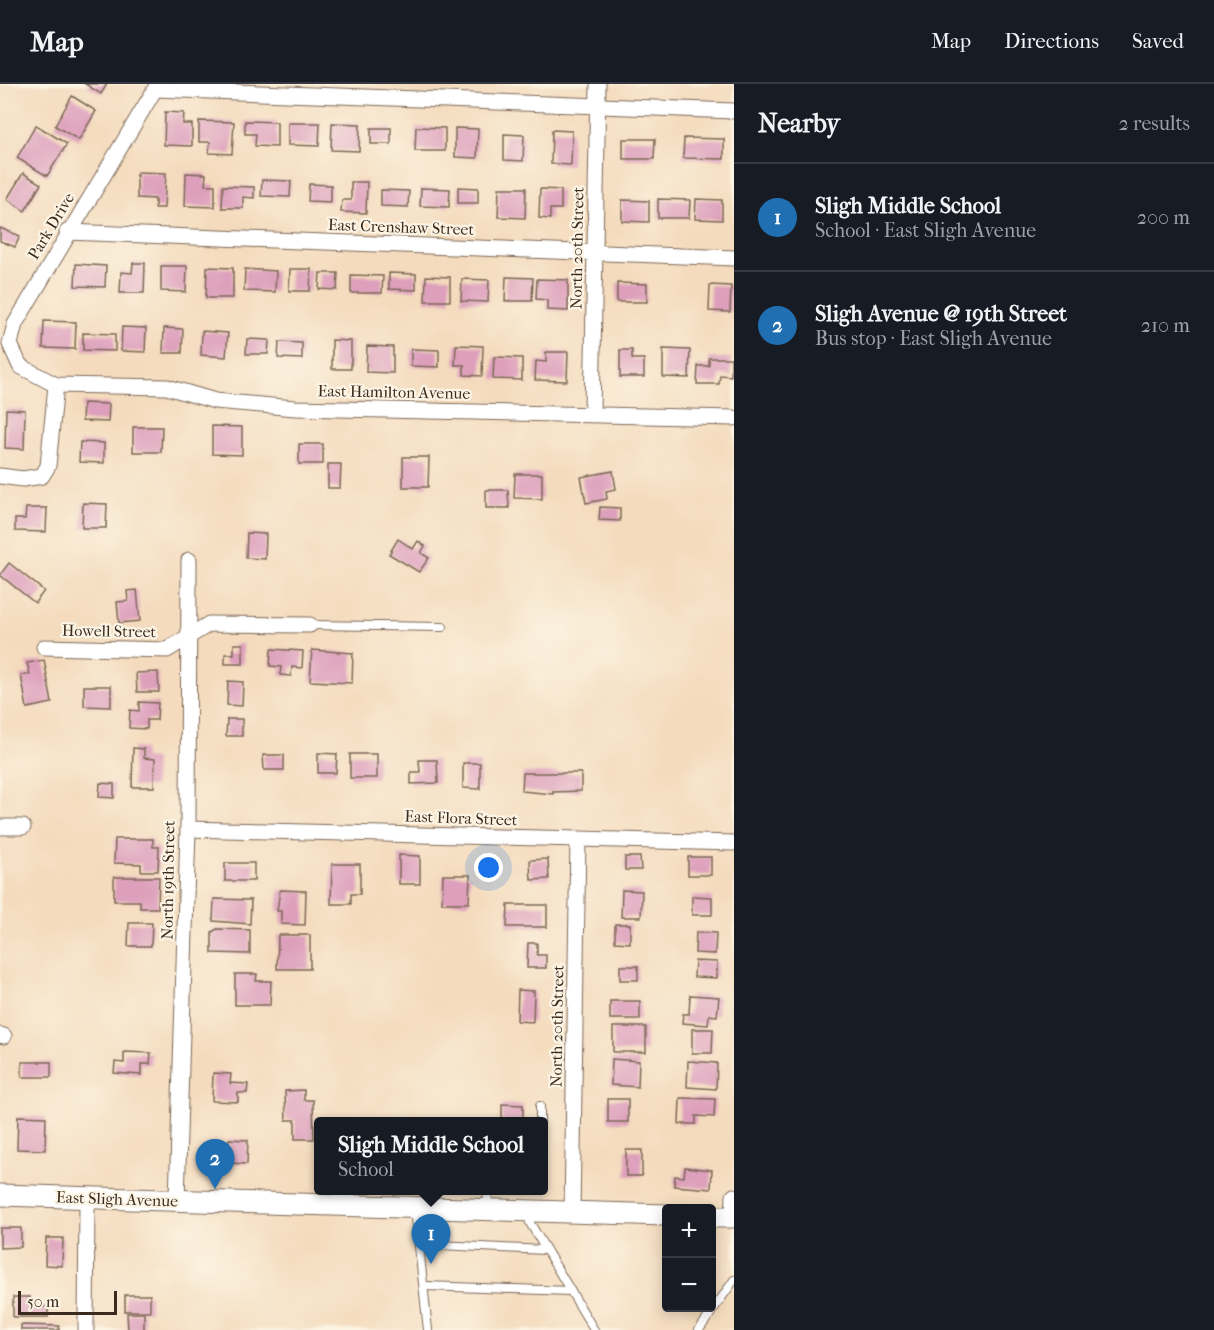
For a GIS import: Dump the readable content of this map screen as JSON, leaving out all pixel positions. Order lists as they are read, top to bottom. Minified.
{"streets":{"street":["Park Drive","East Crenshaw Street","North 20th Street","East Hamilton Avenue","Howell Street","East Flora Street","North 19th Street","East Sligh Avenue"]},"crossings":[["Park Drive","East Crenshaw Street"],["Park Drive","East Hamilton Avenue"],["East Crenshaw Street","North 20th Street"],["North 20th Street","East Hamilton Avenue"],["North 20th Street","East Flora Street"],["North 20th Street","East Sligh Avenue"],["Howell Street","North 19th Street"],["East Flora Street","North 19th Street"],["North 19th Street","East Sligh Avenue"]],"scale_bar":"50 m","page":{"header":"Map","nav":["Map","Directions","Saved"],"heading":["Nearby","2 results"],"list":[{"mark":"1","name":"Sligh Middle School","note":"School · East Sligh Avenue","value":"200 m"},{"mark":"2","name":"Sligh Avenue @ 19th Street","note":"Bus stop · East Sligh Avenue","value":"210 m"}],"popup":["Sligh Middle School","School"],"pins":["2","1"],"map_buttons":["+","−"],"scale":"50 m"}}
